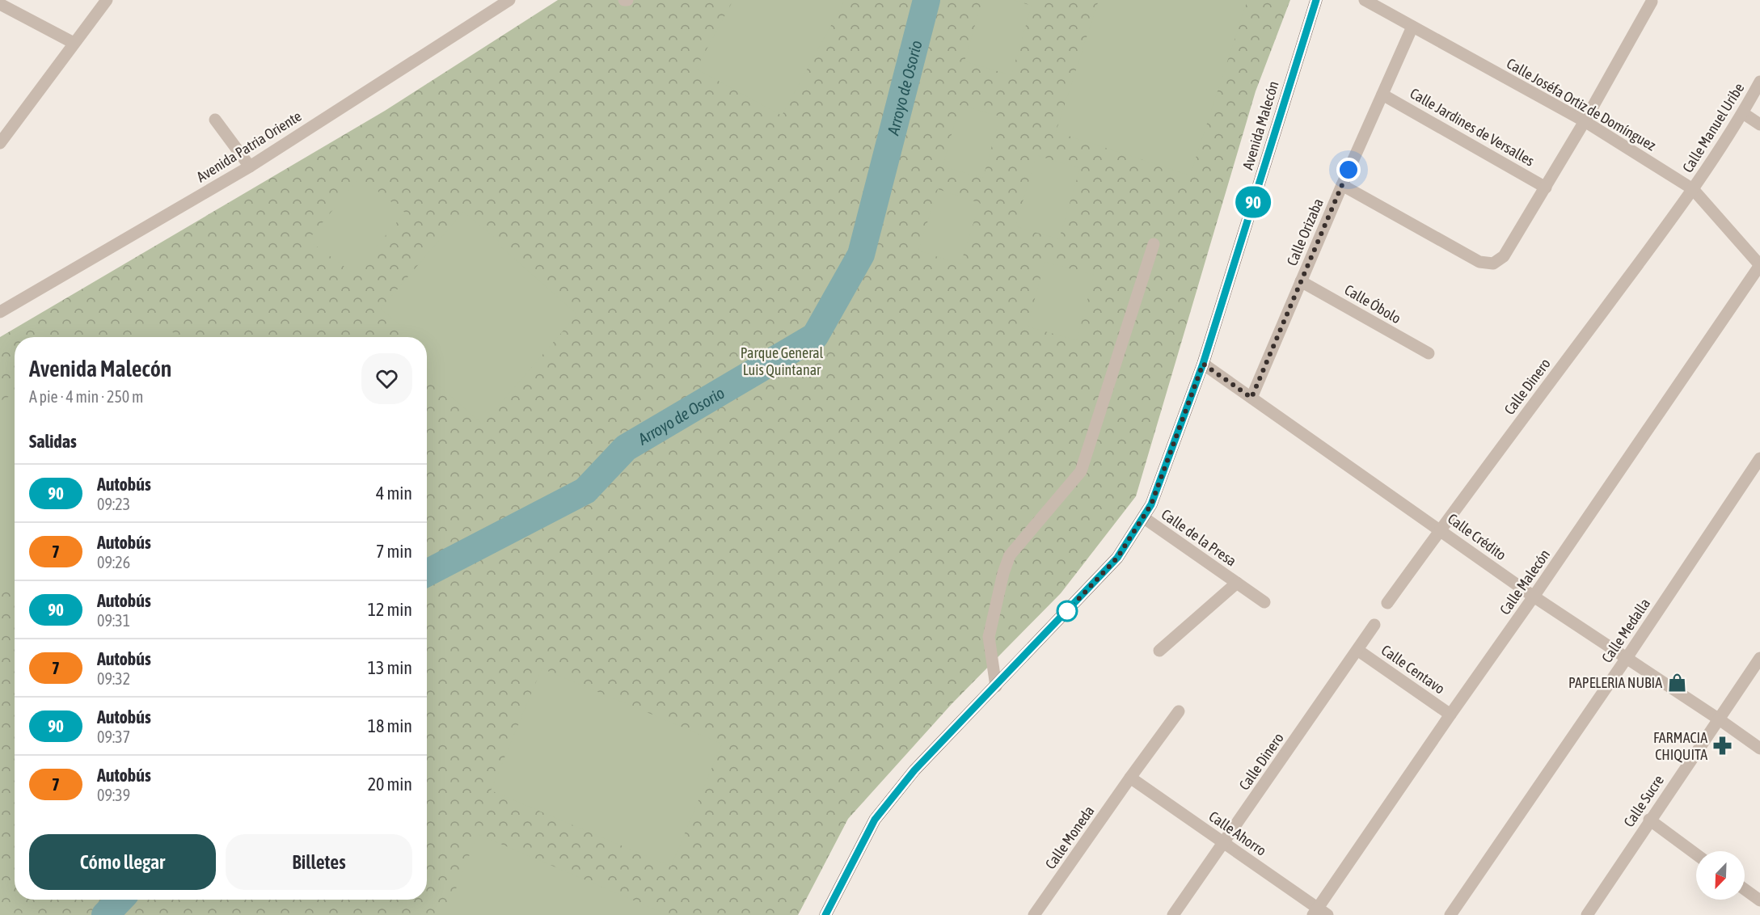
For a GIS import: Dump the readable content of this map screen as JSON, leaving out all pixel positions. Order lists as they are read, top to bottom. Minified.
{"streets":{"main road":["Avenida Malecón"],"street":["Calle Joséfa Ortiz de Domínguez","Calle Jardines de Versalles","Calle Manuel Uribe","Avenida Patria Oriente","Calle Orizaba","Calle Óbolo","Calle Dinero","Calle Crédito","Calle de la Presa","Calle Malecón","Calle Medalla","Calle Centavo","Calle Sucre","Calle Ahorro","Calle Moneda"]},"crossings":[["Calle Joséfa Ortiz de Domínguez","Calle Manuel Uribe"],["Calle Joséfa Ortiz de Domínguez","Calle Orizaba"],["Calle Joséfa Ortiz de Domínguez","Calle Dinero"],["Calle Joséfa Ortiz de Domínguez","Calle Malecón"],["Avenida Malecón","Calle Crédito"],["Avenida Malecón","Calle de la Presa"],["Calle Jardines de Versalles","Calle Orizaba"],["Calle Manuel Uribe","Calle Dinero"],["Calle Orizaba","Calle Óbolo"],["Calle Orizaba","Calle Crédito"],["Calle Dinero","Calle Crédito"],["Calle Dinero","Calle Centavo"],["Calle Dinero","Calle Ahorro"],["Calle Crédito","Calle Malecón"],["Calle Crédito","Calle Medalla"],["Calle Crédito","Calle Sucre"],["Calle Malecón","Calle Centavo"],["Calle Malecón","Calle Ahorro"],["Calle Ahorro","Calle Moneda"]],"water":["Arroyo de Osorio"],"parks":["Parque General Luis Quintanar"],"places":{"shop":["PAPELERIA NUBIA"],"pharmacy":["FARMACIA CHIQUITA"]},"lines":["bus line 90"],"north":"bottom left","page":{"on_map":"90","heading":[["Avenida Malecón","A pie · 4 min · 250 m"],"Salidas"],"list":[{"mark":"90","name":"Autobús","note":"09:23","value":"4 min"},{"mark":"7","name":"Autobús","note":"09:26","value":"7 min"},{"mark":"90","name":"Autobús","note":"09:31","value":"12 min"},{"mark":"7","name":"Autobús","note":"09:32","value":"13 min"},{"mark":"90","name":"Autobús","note":"09:37","value":"18 min"},{"mark":"7","name":"Autobús","note":"09:39","value":"20 min"}],"buttons":["Cómo llegar","Billetes"]}}
